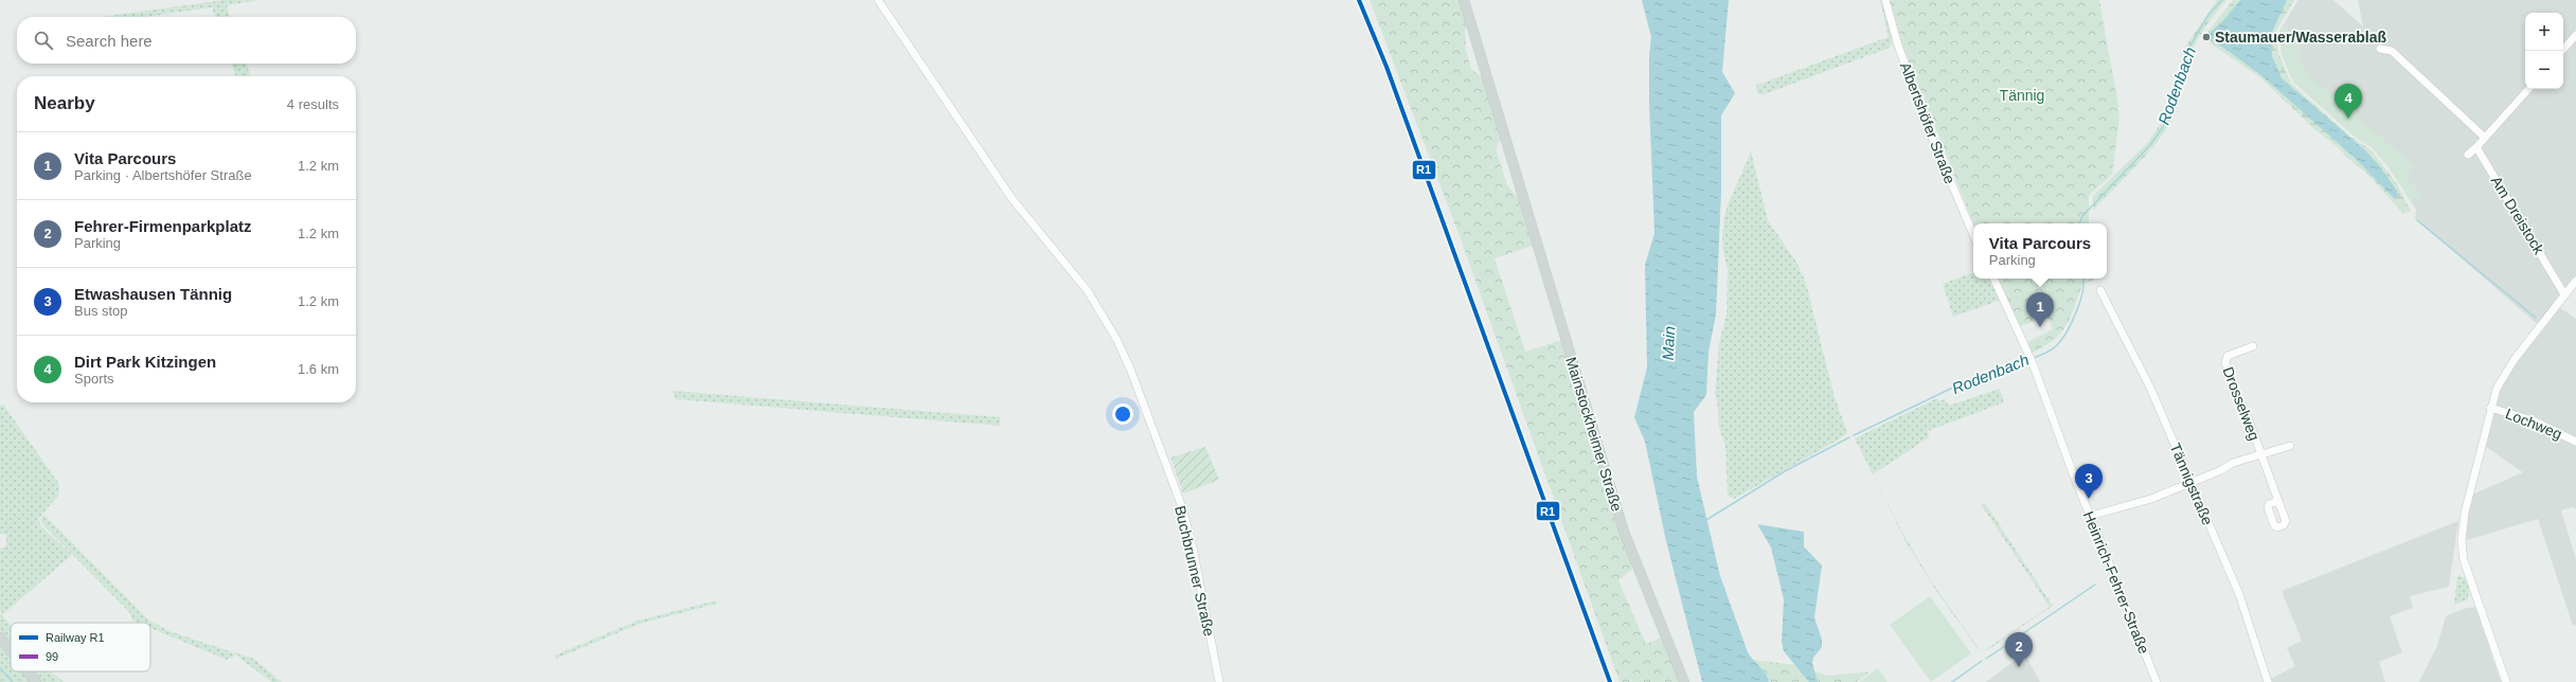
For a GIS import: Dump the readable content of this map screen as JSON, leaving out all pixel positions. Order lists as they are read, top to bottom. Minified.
{"streets":{"main road":["Mainstockheimer Straße"],"street":["Albertshöfer Straße","Am Dreistock","Drosselweg","Lochweg","Tännigstraße","Buchbrunner Straße","Heinrich-Fehrer-Straße"]},"water":["Rodenbach","Main"],"parks":["Tännig"],"places":["Staumauer/Wasserablaß"],"lines":["rail line R1"],"legend":["Railway R1","99"],"page":{"map_buttons":["+","−"],"search":"Search here","heading":["Nearby","4 results"],"pins":["4","1","3","2"],"list":[{"mark":"1","name":"Vita Parcours","note":"Parking · Albertshöfer Straße","value":"1.2 km"},{"mark":"2","name":"Fehrer-Firmenparkplatz","note":"Parking","value":"1.2 km"},{"mark":"3","name":"Etwashausen Tännig","note":"Bus stop","value":"1.2 km"},{"mark":"4","name":"Dirt Park Kitzingen","note":"Sports","value":"1.6 km"}],"popup":["Vita Parcours","Parking"]}}
